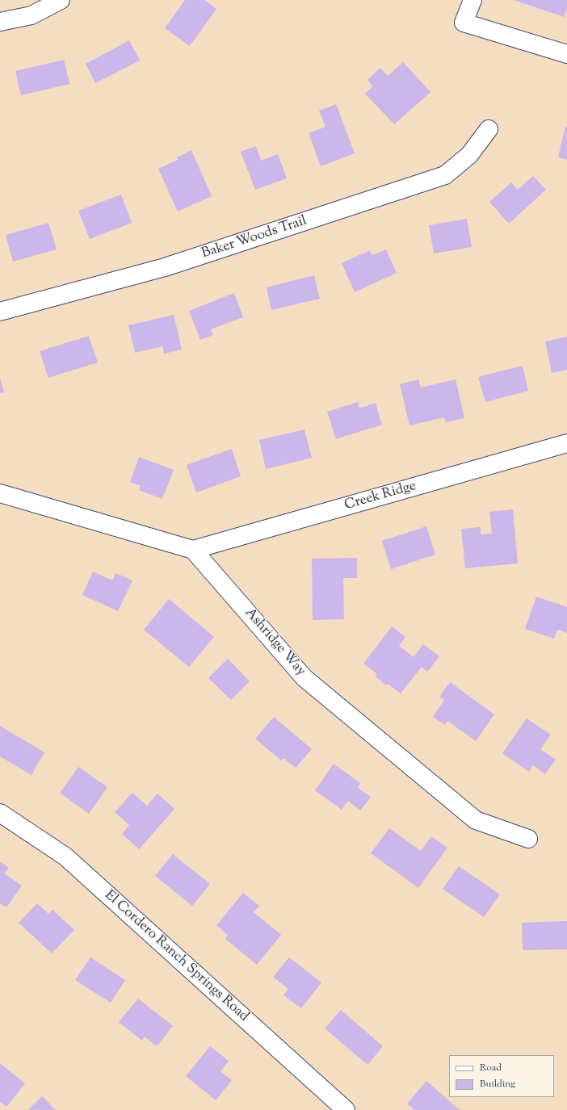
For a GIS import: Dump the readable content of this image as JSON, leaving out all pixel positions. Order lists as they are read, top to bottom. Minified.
{"streets":{"street":["Baker Woods Trail","Creek Ridge","Ashridge Way","El Cordero Ranch Springs Road"]},"crossings":[["Creek Ridge","Ashridge Way"]],"legend":["Road","Building"]}
